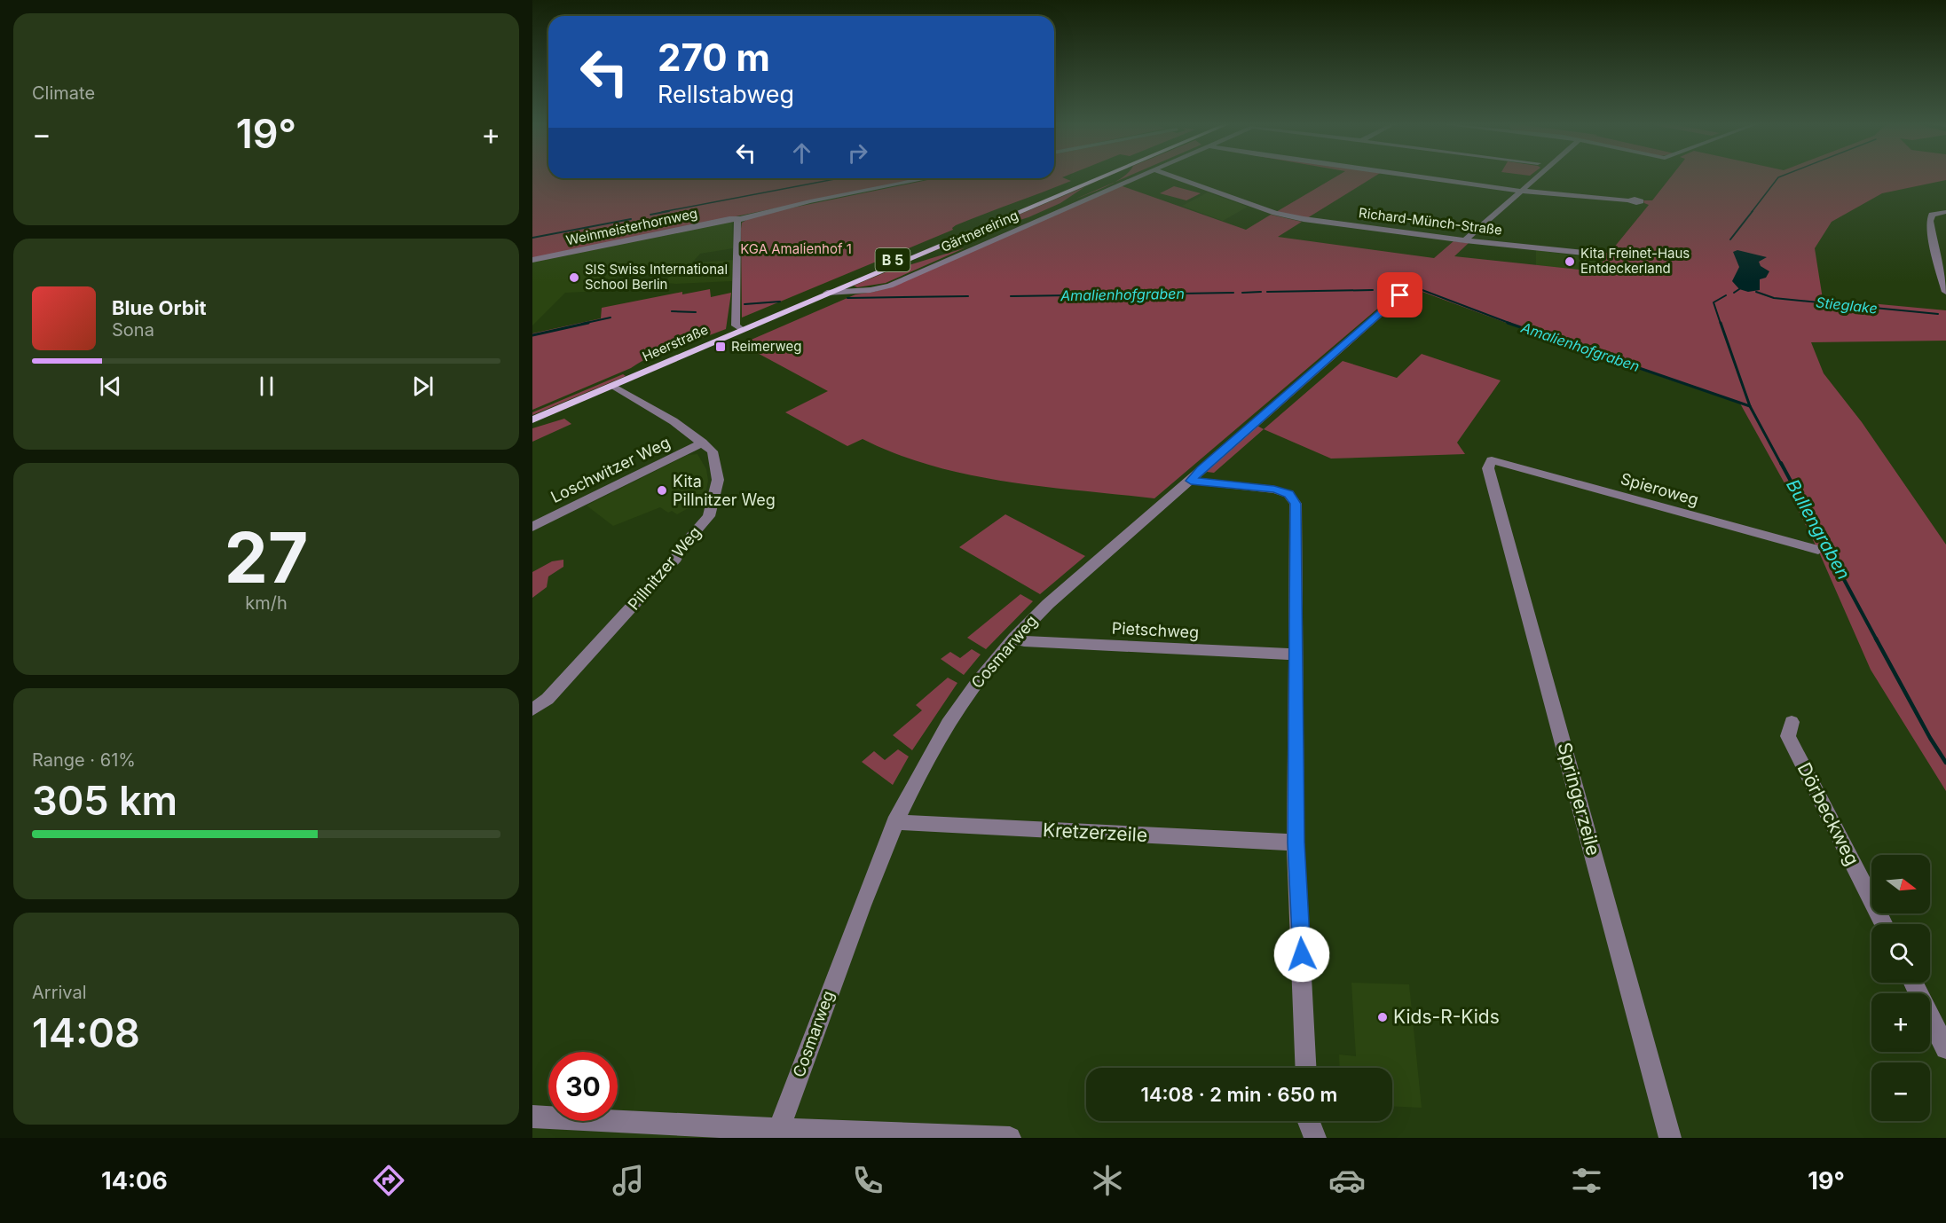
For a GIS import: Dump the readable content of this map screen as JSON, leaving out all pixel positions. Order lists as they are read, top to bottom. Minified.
{"streets":{"main road":["B 5","Heerstraße"],"street":["Richard-Münch-Straße","Weinmeisterhornweg","Gärtnereiring","Loschwitzer Weg","Spieroweg","Pillnitzer Weg","Pietschweg","Cosmarweg","Springerzeile","Dörbeckweg","Kretzerzeile"]},"crossings":[["Gärtnereiring","Heerstraße"],["Heerstraße","Pillnitzer Weg"],["Loschwitzer Weg","Pillnitzer Weg"],["Spieroweg","Springerzeile"],["Pietschweg","Cosmarweg"],["Cosmarweg","Kretzerzeile"]],"water":["Amalienhofgraben","Stieglake","Bullengraben"],"parks":["KGA Amalienhof 1"],"places":{"other":["Kita Freinet-Haus Entdeckerland","SIS Swiss International School Berlin","Kita Pillnitzer Weg","Kids-R-Kids"],"transit":["Reimerweg"]},"north":"right","page":{"tile":["Climate",["27","km/h"],["Range · 61%","305 km"],["Arrival","14:08"]],"turn":["270 m","Rellstabweg"],"heat":["−","19°","+"],"song":["Blue Orbit","Sona"],"map_buttons":["+","−"],"limit":"30","trip":"14:08 · 2 min · 650 m","tabs":["14:06","19°"]}}
